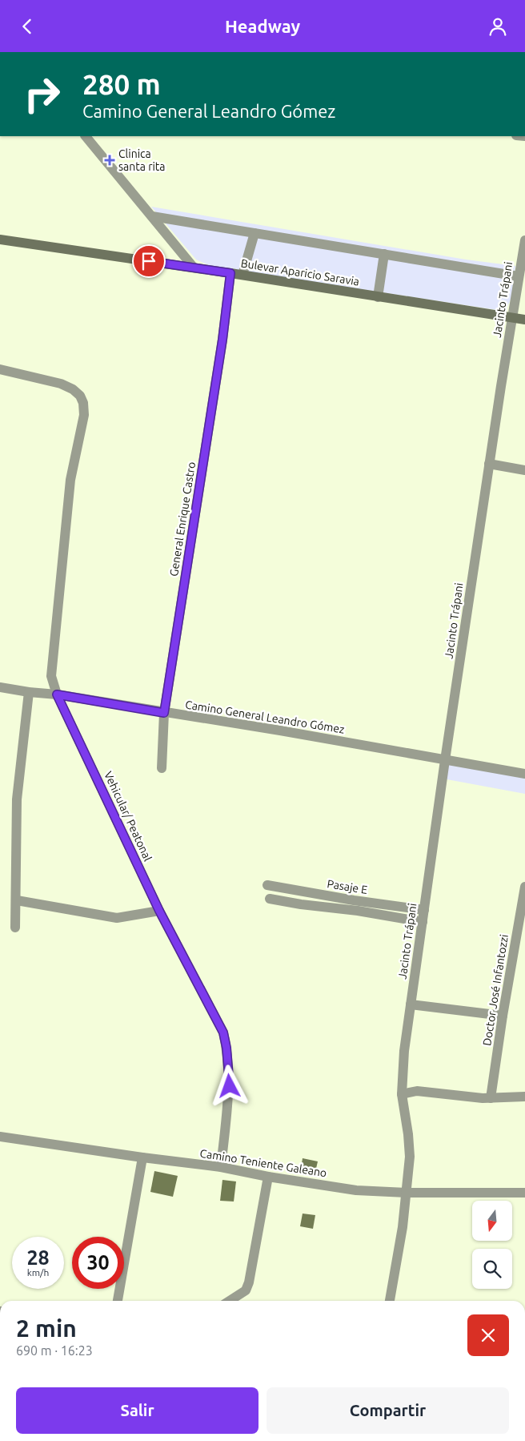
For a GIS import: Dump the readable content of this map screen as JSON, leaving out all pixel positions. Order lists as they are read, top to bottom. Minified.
{"streets":{"street":["Bulevar Aparicio Saravia","Jacinto Trápani","General Enrique Castro","Camino General Leandro Gómez","Vehicular/ Peatonal","Pasaje E","Doctor José Infantozzi","Camino Teniente Galeano"]},"crossings":[["Bulevar Aparicio Saravia","Jacinto Trápani"],["Bulevar Aparicio Saravia","General Enrique Castro"],["Jacinto Trápani","Camino General Leandro Gómez"],["Jacinto Trápani","Pasaje E"],["Jacinto Trápani","Camino Teniente Galeano"],["General Enrique Castro","Camino General Leandro Gómez"],["Camino General Leandro Gómez","Vehicular/ Peatonal"],["Vehicular/ Peatonal","Camino Teniente Galeano"]],"places":{"health":["Clinica santa rita"]},"north":"bottom","page":{"header":"Headway","turn":["280 m","Camino General Leandro Gómez"],"speed":"28 km/h","limit":"30","heading":["2 min","690 m · 16:23"],"buttons":["Salir","Compartir"]}}
